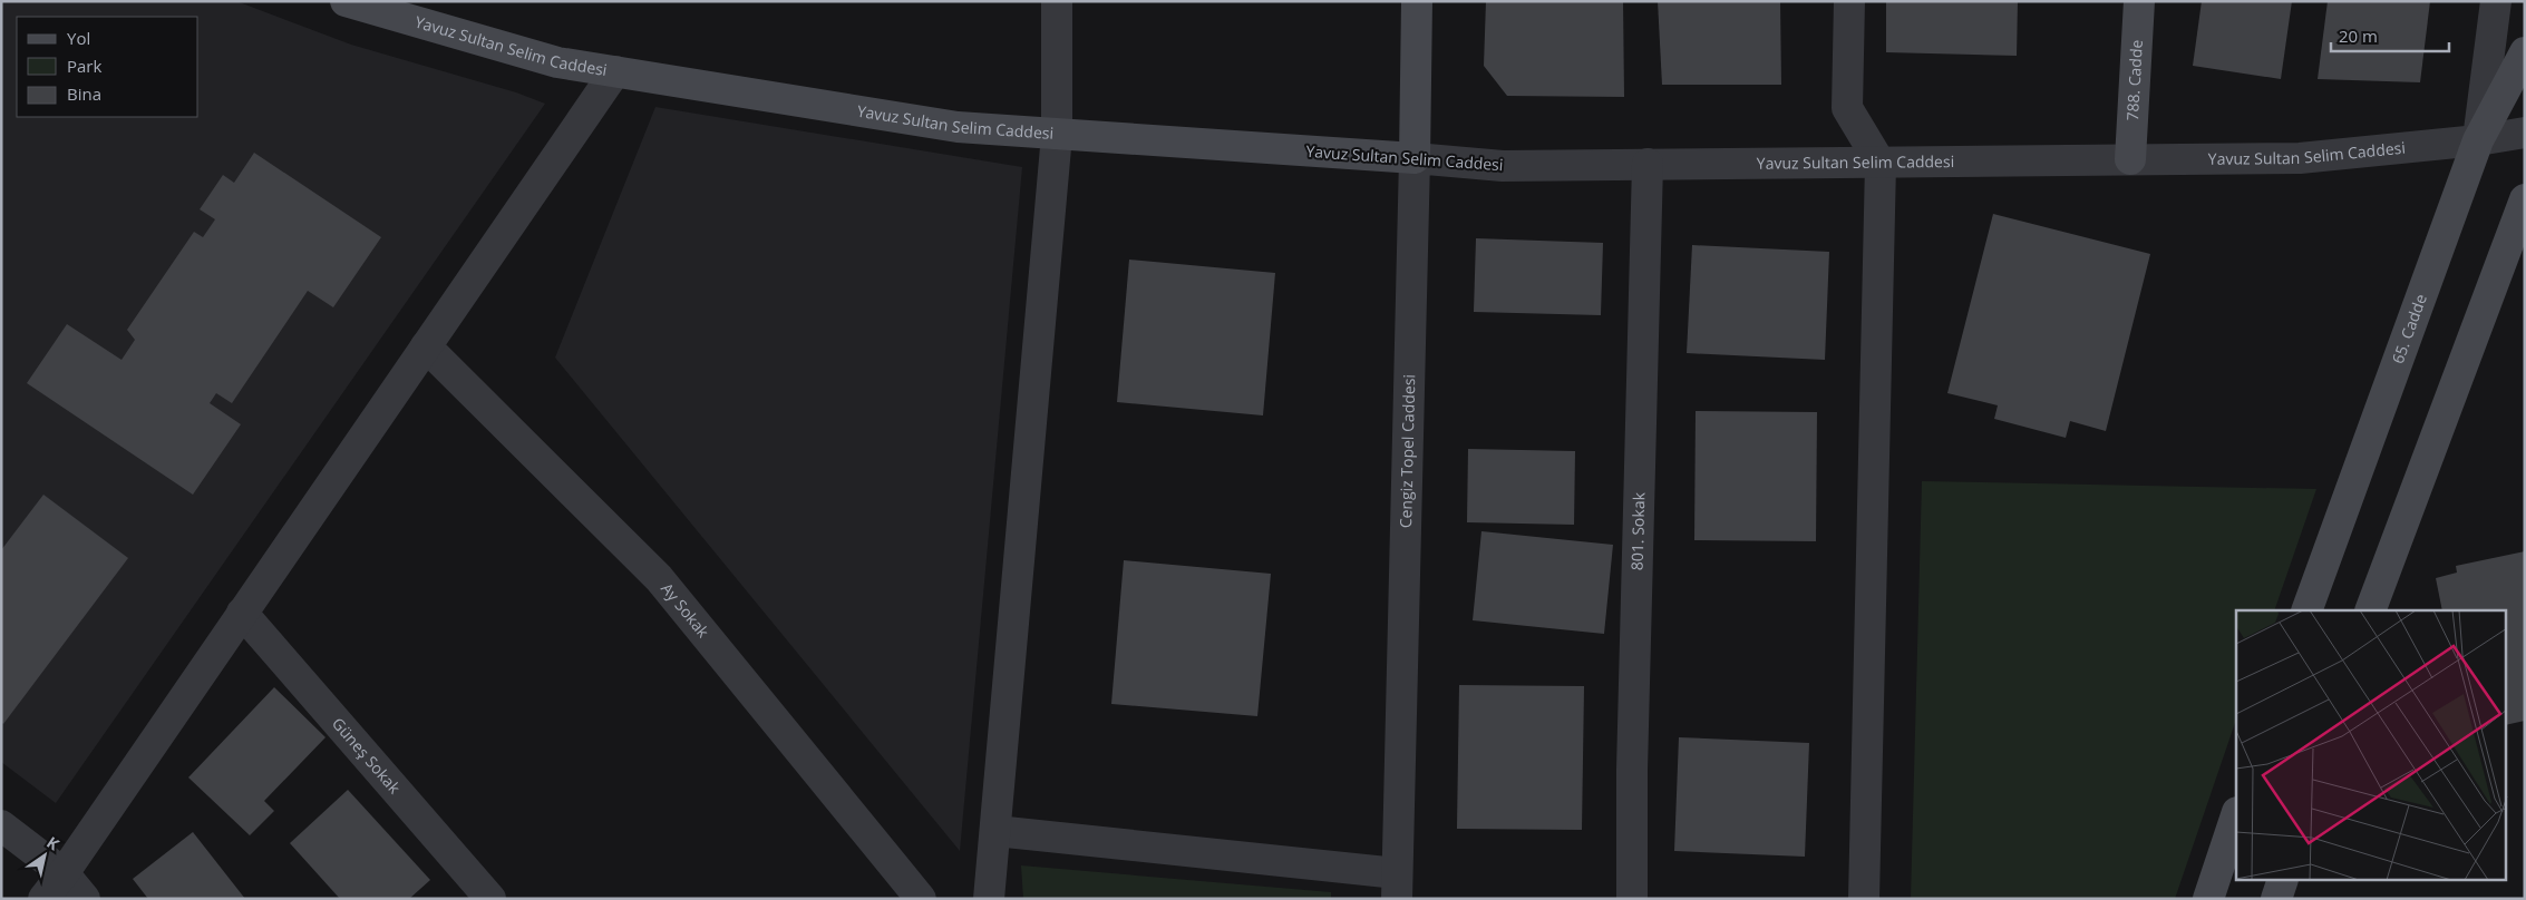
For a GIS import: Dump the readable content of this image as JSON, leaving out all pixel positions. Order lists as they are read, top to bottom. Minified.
{"streets":{"street":["Yavuz Sultan Selim Caddesi","788. Cadde","65. Cadde","Cengiz Topel Caddesi","801. Sokak","Ay Sokak","Güneş Sokak"]},"crossings":[["Yavuz Sultan Selim Caddesi","788. Cadde"],["Yavuz Sultan Selim Caddesi","65. Cadde"],["Yavuz Sultan Selim Caddesi","Cengiz Topel Caddesi"],["Yavuz Sultan Selim Caddesi","801. Sokak"]],"legend":["Yol","Park","Bina"],"scale_bar":"20 m","north":"top right"}
